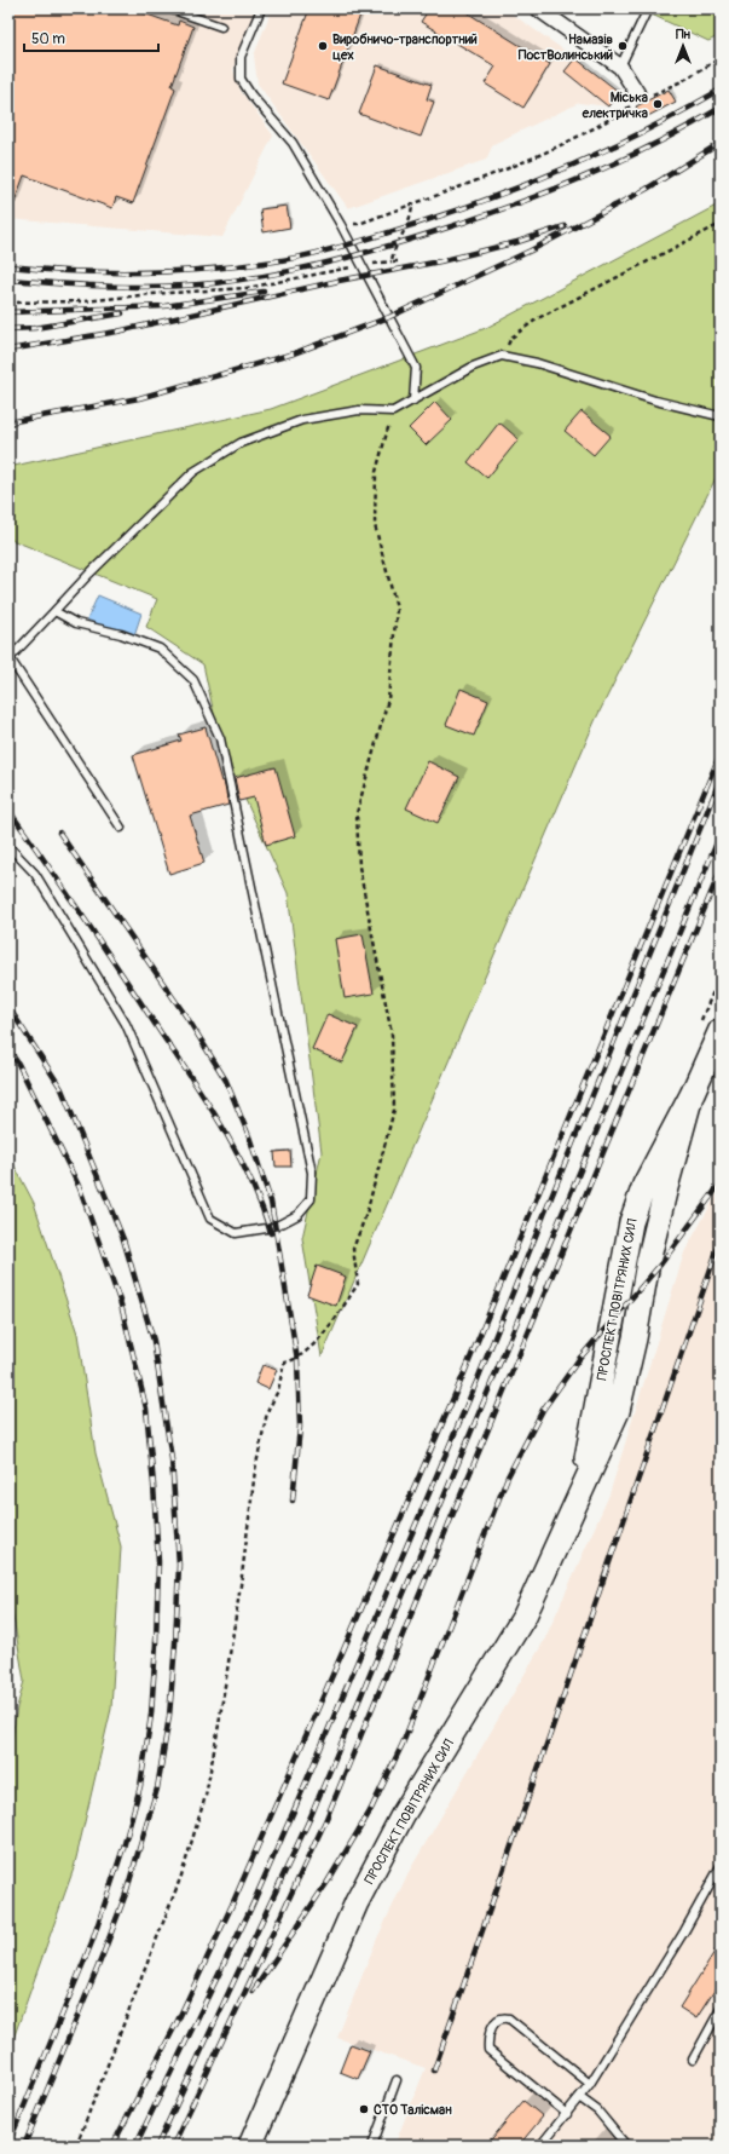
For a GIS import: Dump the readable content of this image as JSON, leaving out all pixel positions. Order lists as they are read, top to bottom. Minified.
{"streets":{"main road":["ПРОСПЕКТ ПОВІТРЯНИХ СИЛ"]},"places":["Виробничо-транспортний цех","Намазів ПостВолинський","Міська електричка","СТО Талісман"],"scale_bar":"50 m","north":"top"}
